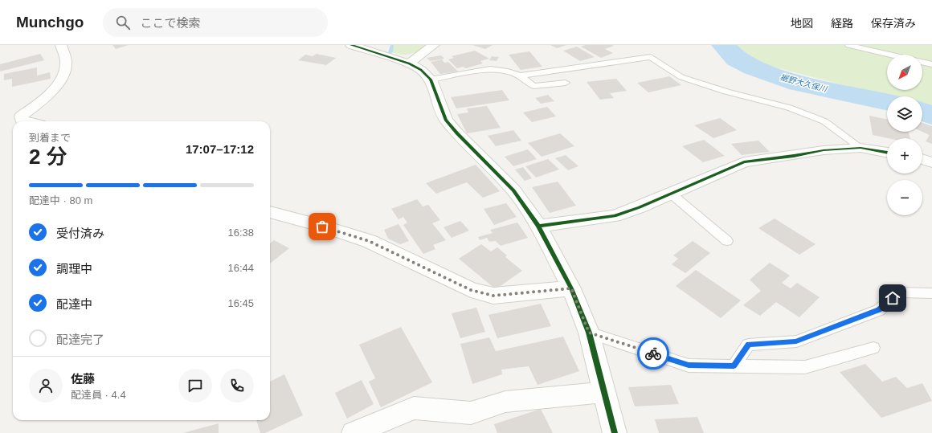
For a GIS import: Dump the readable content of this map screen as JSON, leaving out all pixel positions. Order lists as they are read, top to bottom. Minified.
{"water":["裾野大久保川"],"north":"bottom left","page":{"header":"Munchgo","search":"ここで検索","nav":["地図","経路","保存済み"],"map_buttons":["+","−"],"heading":["2 分","到着まで","17:07–17:12"],"panel":["佐藤","配達員 · 4.4"],"bar":"配達中 · 80 m","list":[["受付済み","16:38"],["調理中","16:44"],["配達中","16:45"],"配達完了"]}}
